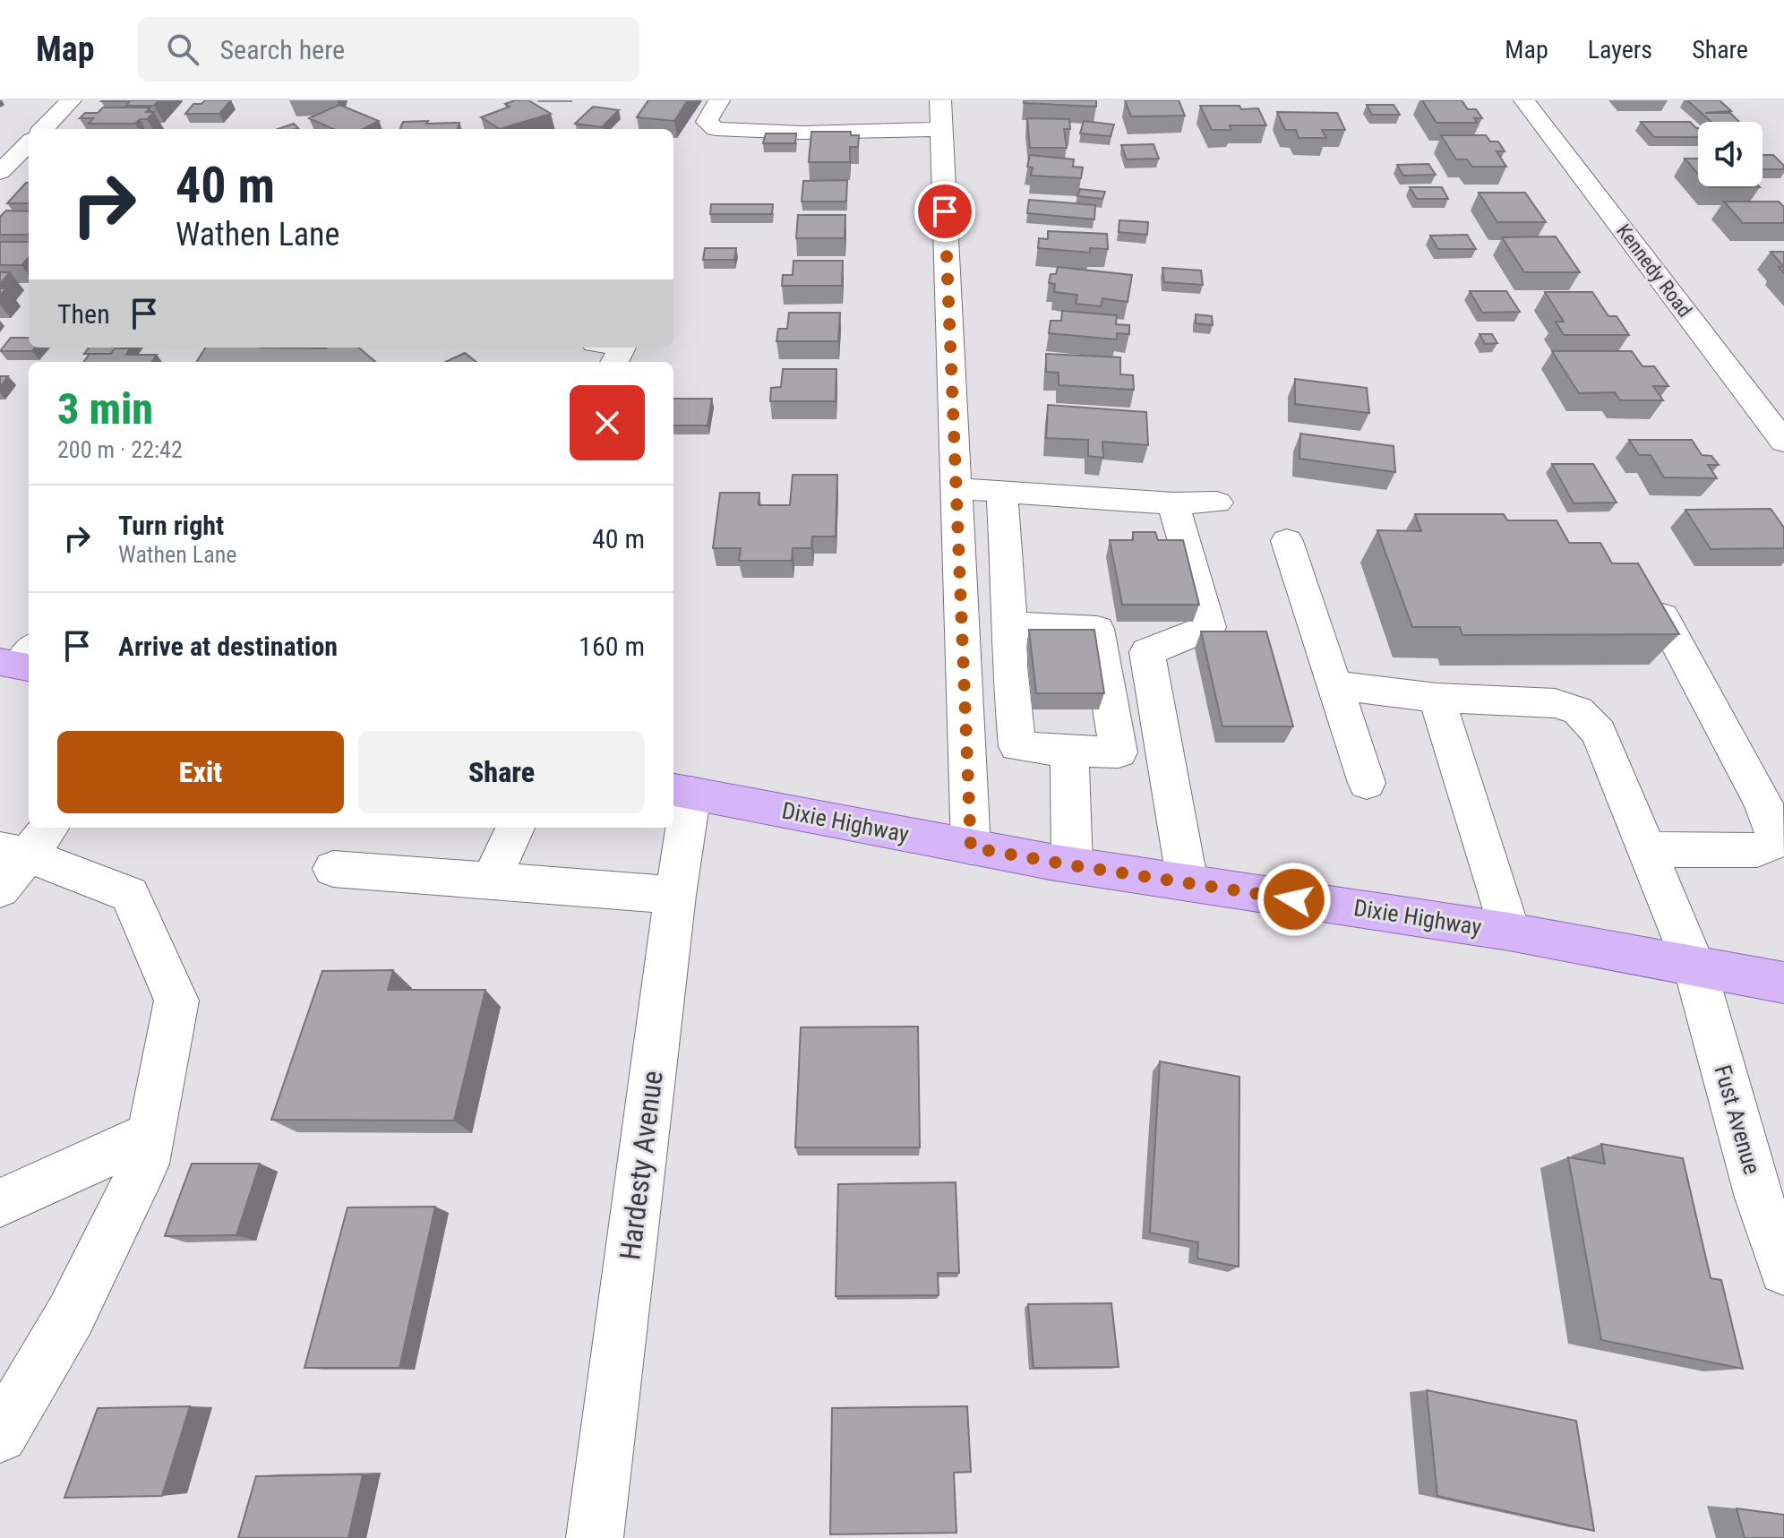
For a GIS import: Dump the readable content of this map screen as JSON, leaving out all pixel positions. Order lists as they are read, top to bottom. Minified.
{"streets":{"main road":["Dixie Highway"],"street":["Kennedy Road","Fust Avenue","Hardesty Avenue"]},"crossings":[["Dixie Highway","Fust Avenue"],["Dixie Highway","Hardesty Avenue"]],"page":{"header":"Map","search":"Search here","nav":["Map","Layers","Share"],"turn":["40 m","Wathen Lane"],"then":"Then","heading":["3 min","200 m · 22:42"],"list":[{"name":"Turn right","note":"Wathen Lane","value":"40 m"},{"name":"Arrive at destination","value":"160 m"}],"buttons":["Exit","Share"]}}
